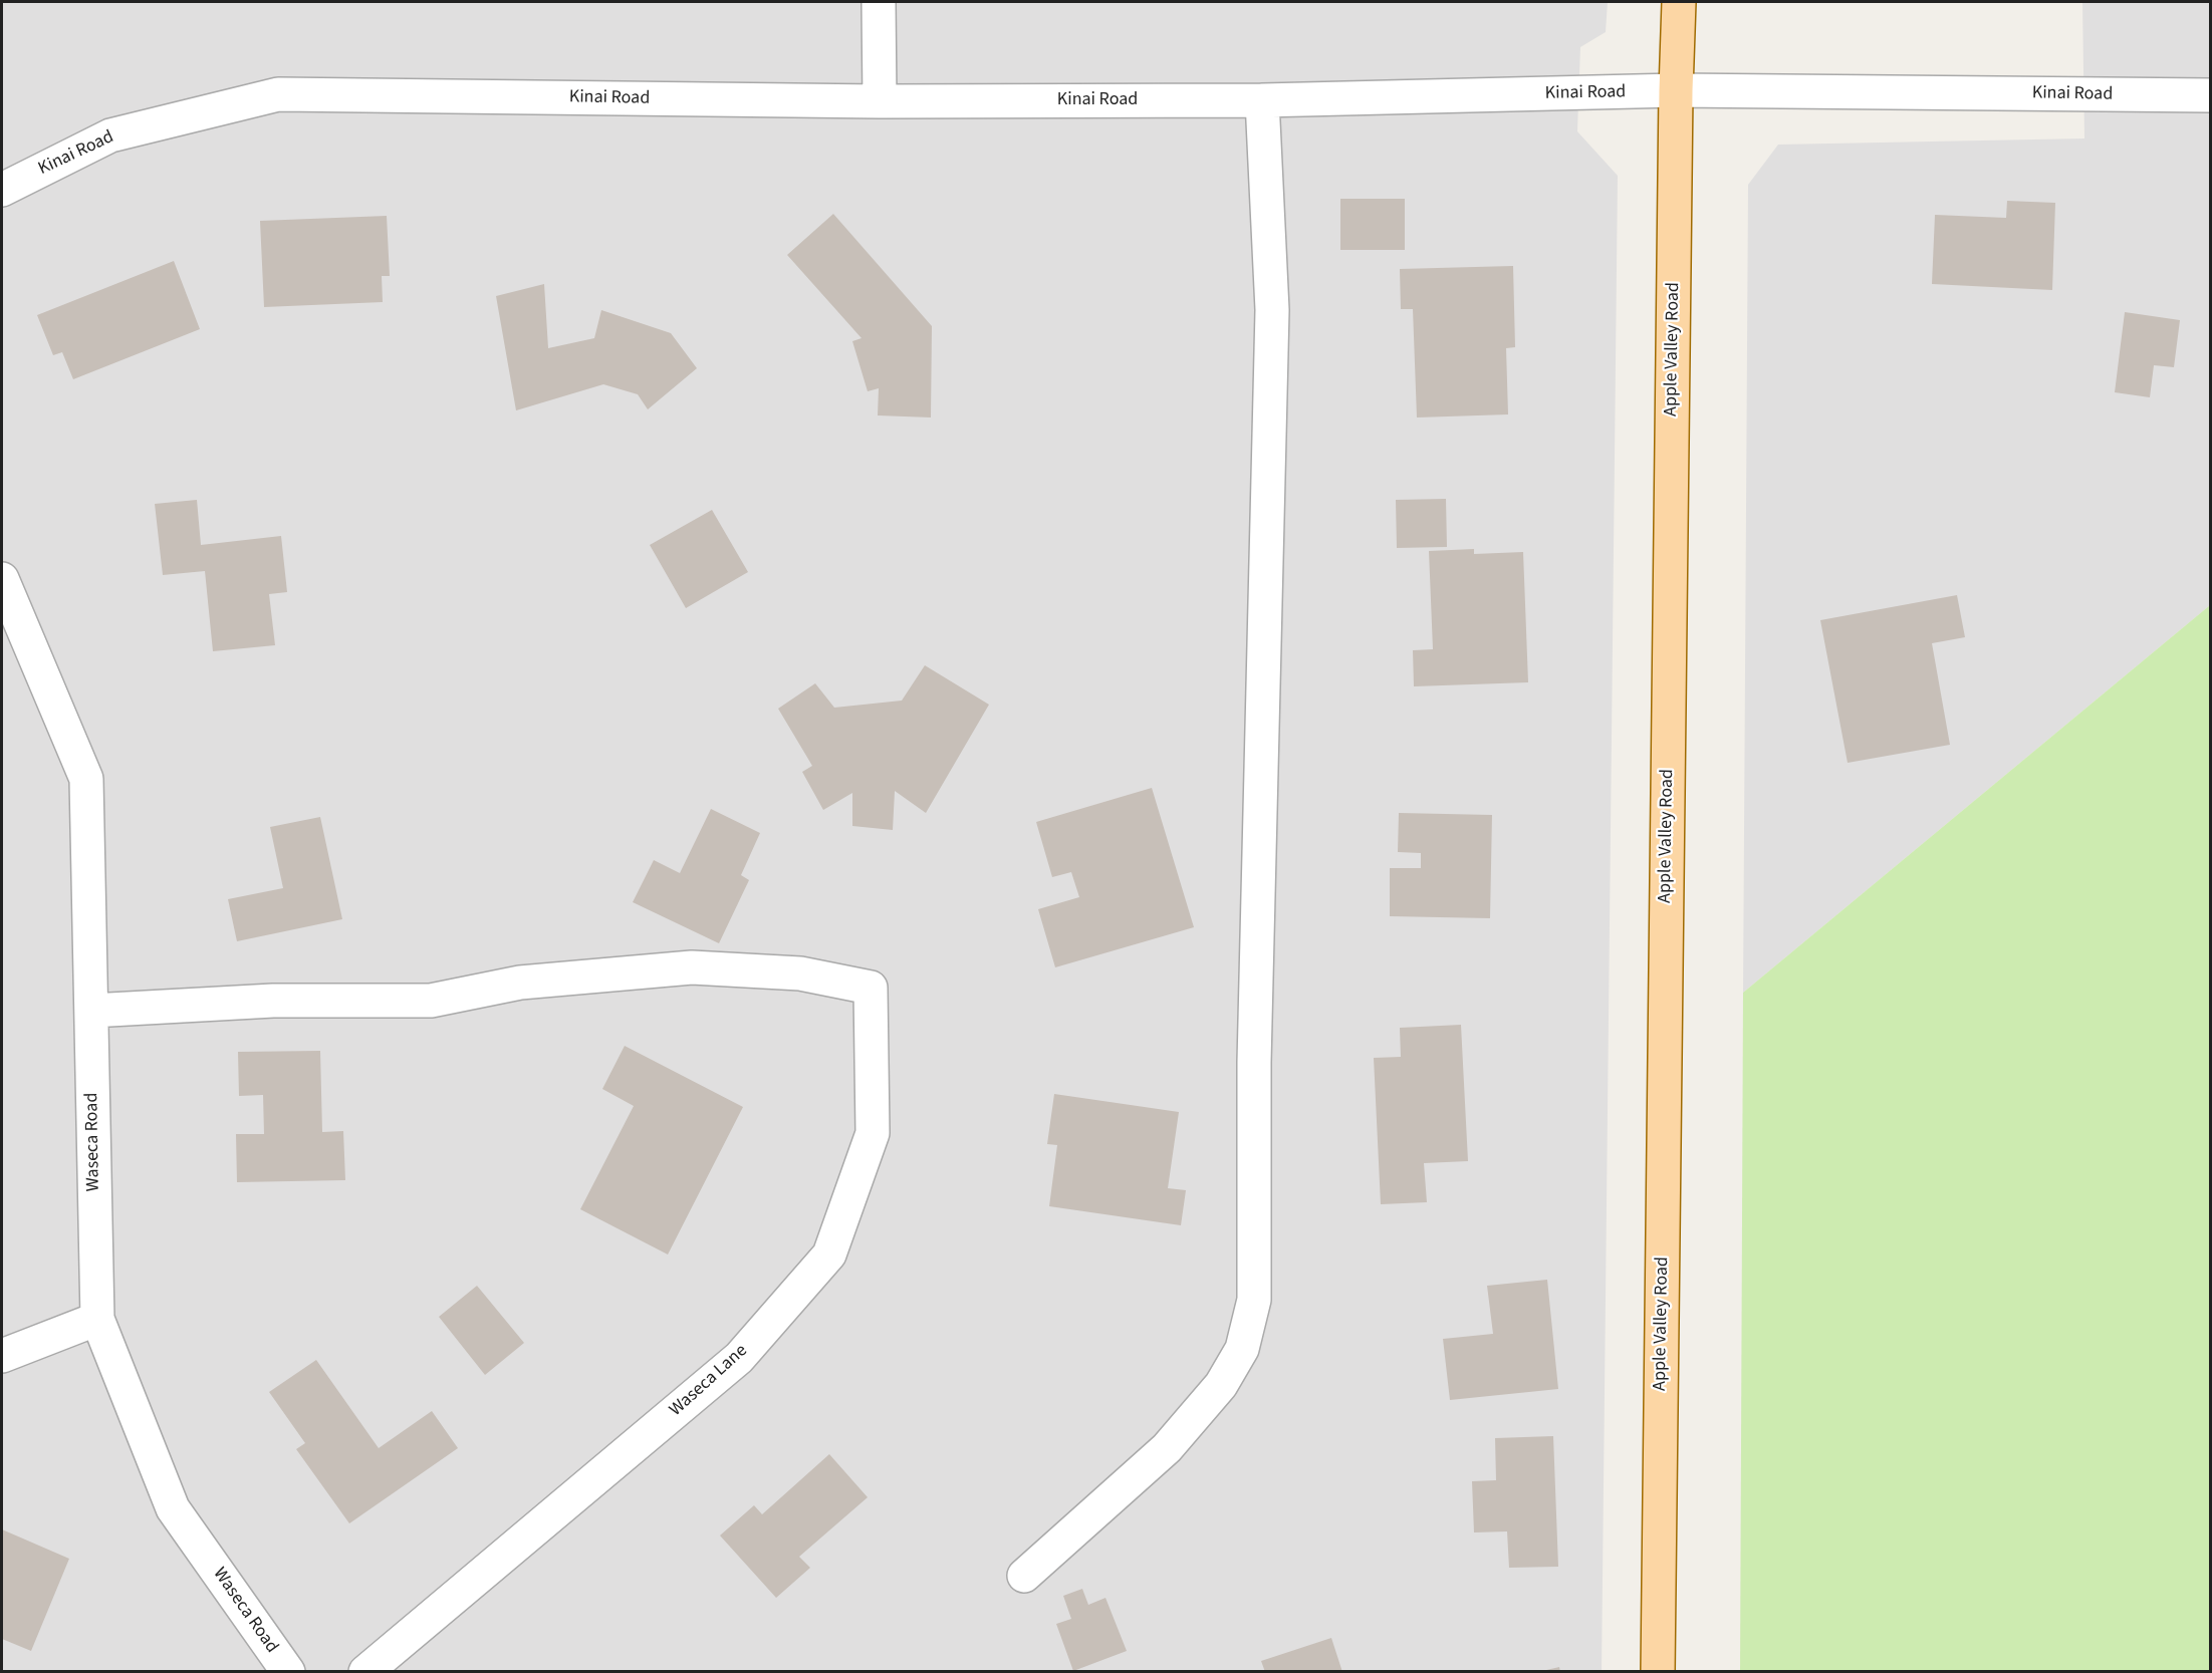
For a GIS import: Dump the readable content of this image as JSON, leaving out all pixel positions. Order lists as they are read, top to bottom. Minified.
{"streets":{"main road":["Apple Valley Road"],"street":["Kinai Road","Waseca Road","Waseca Lane"]},"crossings":[["Kinai Road","Apple Valley Road"],["Waseca Road","Waseca Lane"]]}
